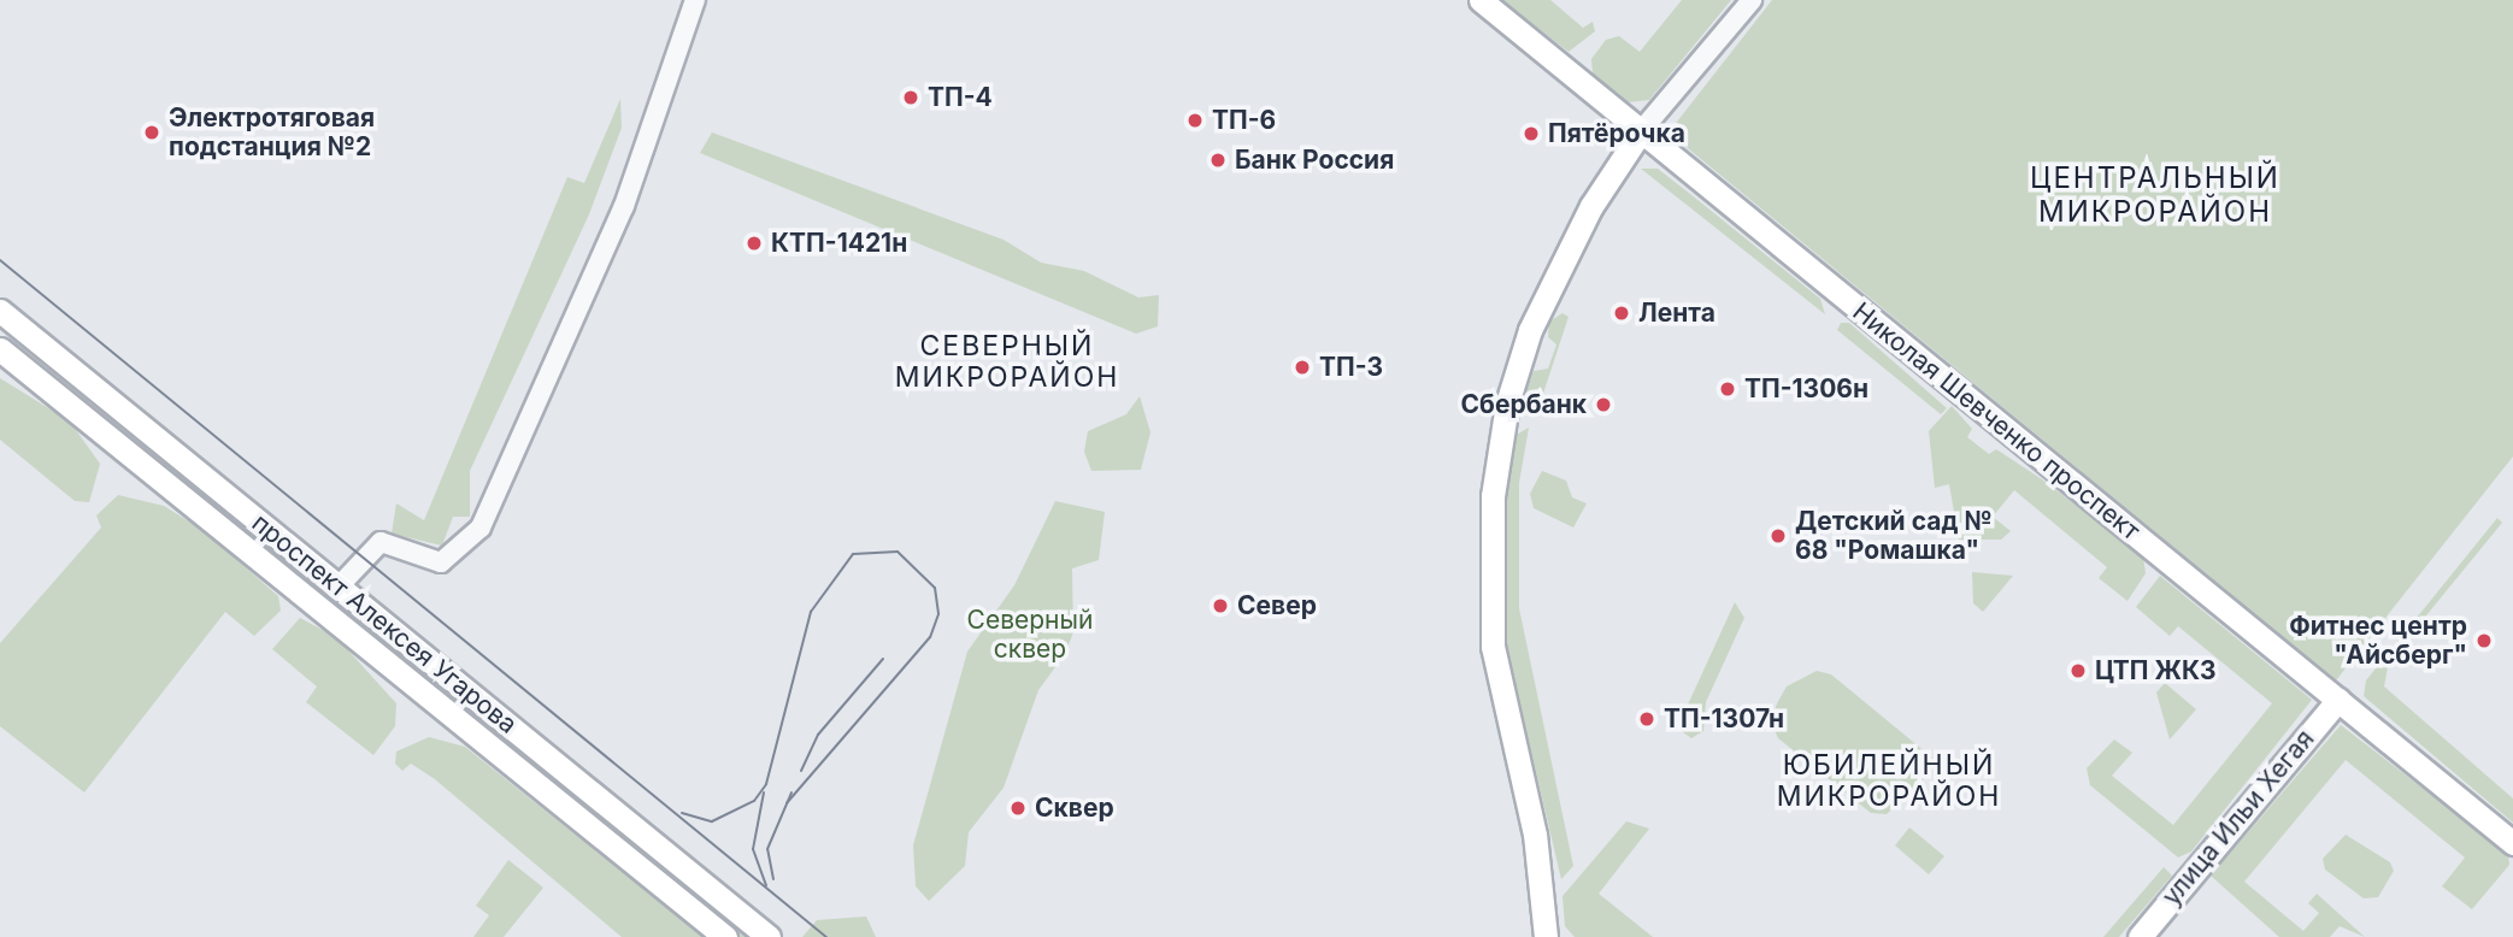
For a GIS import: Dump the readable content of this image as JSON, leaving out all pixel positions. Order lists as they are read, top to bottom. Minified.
{"streets":{"main road":["Николая Шевченко проспект","проспект Алексея Угарова","улица Ильи Хегая"]},"crossings":[["Николая Шевченко проспект","улица Ильи Хегая"]],"districts":["ЦЕНТРАЛЬНЫЙ МИКРОРАЙОН","СЕВЕРНЫЙ МИКРОРАЙОН","ЮБИЛЕЙНЫЙ МИКРОРАЙОН"],"parks":["Северный сквер"],"places":["ТП-4","ТП-6","Электротяговая подстанция №2","Пятёрочка","Банк Россия","КТП-1421н","Лента","ТП-3","ТП-1306н","Сбербанк","Детский сад № 68 \"Ромашка\"","Север","Фитнес центр \"Айсберг\"","ЦТП ЖК3","ТП-1307н","Сквер"]}
